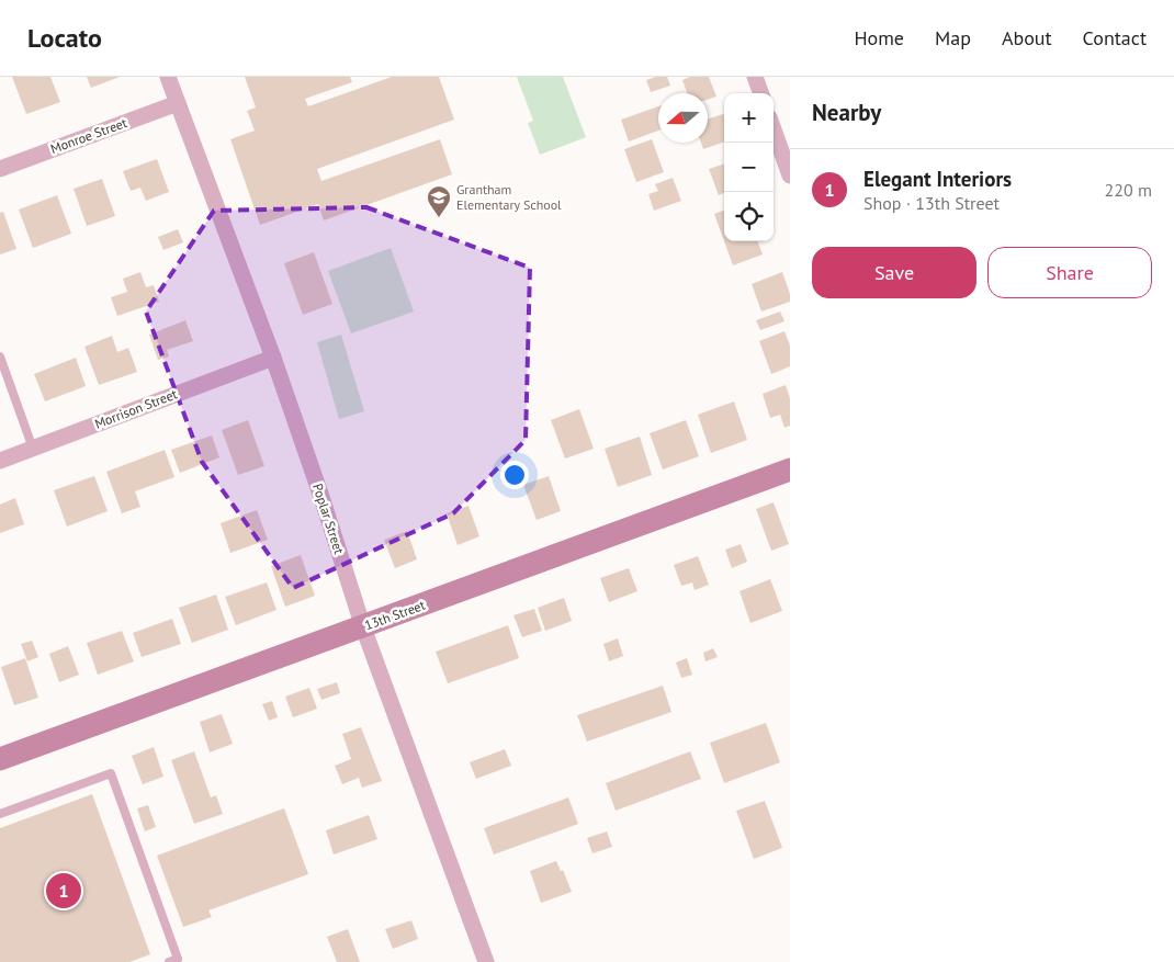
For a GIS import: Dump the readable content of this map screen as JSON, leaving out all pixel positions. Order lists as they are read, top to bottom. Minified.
{"streets":{"main road":["13th Street"],"street":["Monroe Street","Morrison Street","Poplar Street"]},"crossings":[["Monroe Street","Poplar Street"],["Morrison Street","Poplar Street"],["Poplar Street","13th Street"]],"places":{"school or university":["Grantham Elementary School"]},"north":"left","page":{"header":"Locato","nav":["Home","Map","About","Contact"],"heading":"Nearby","map_buttons":["+","−"],"list":[{"mark":"1","name":"Elegant Interiors","note":"Shop · 13th Street","value":"220 m"}],"buttons":["Save","Share"],"pins":"1"}}
